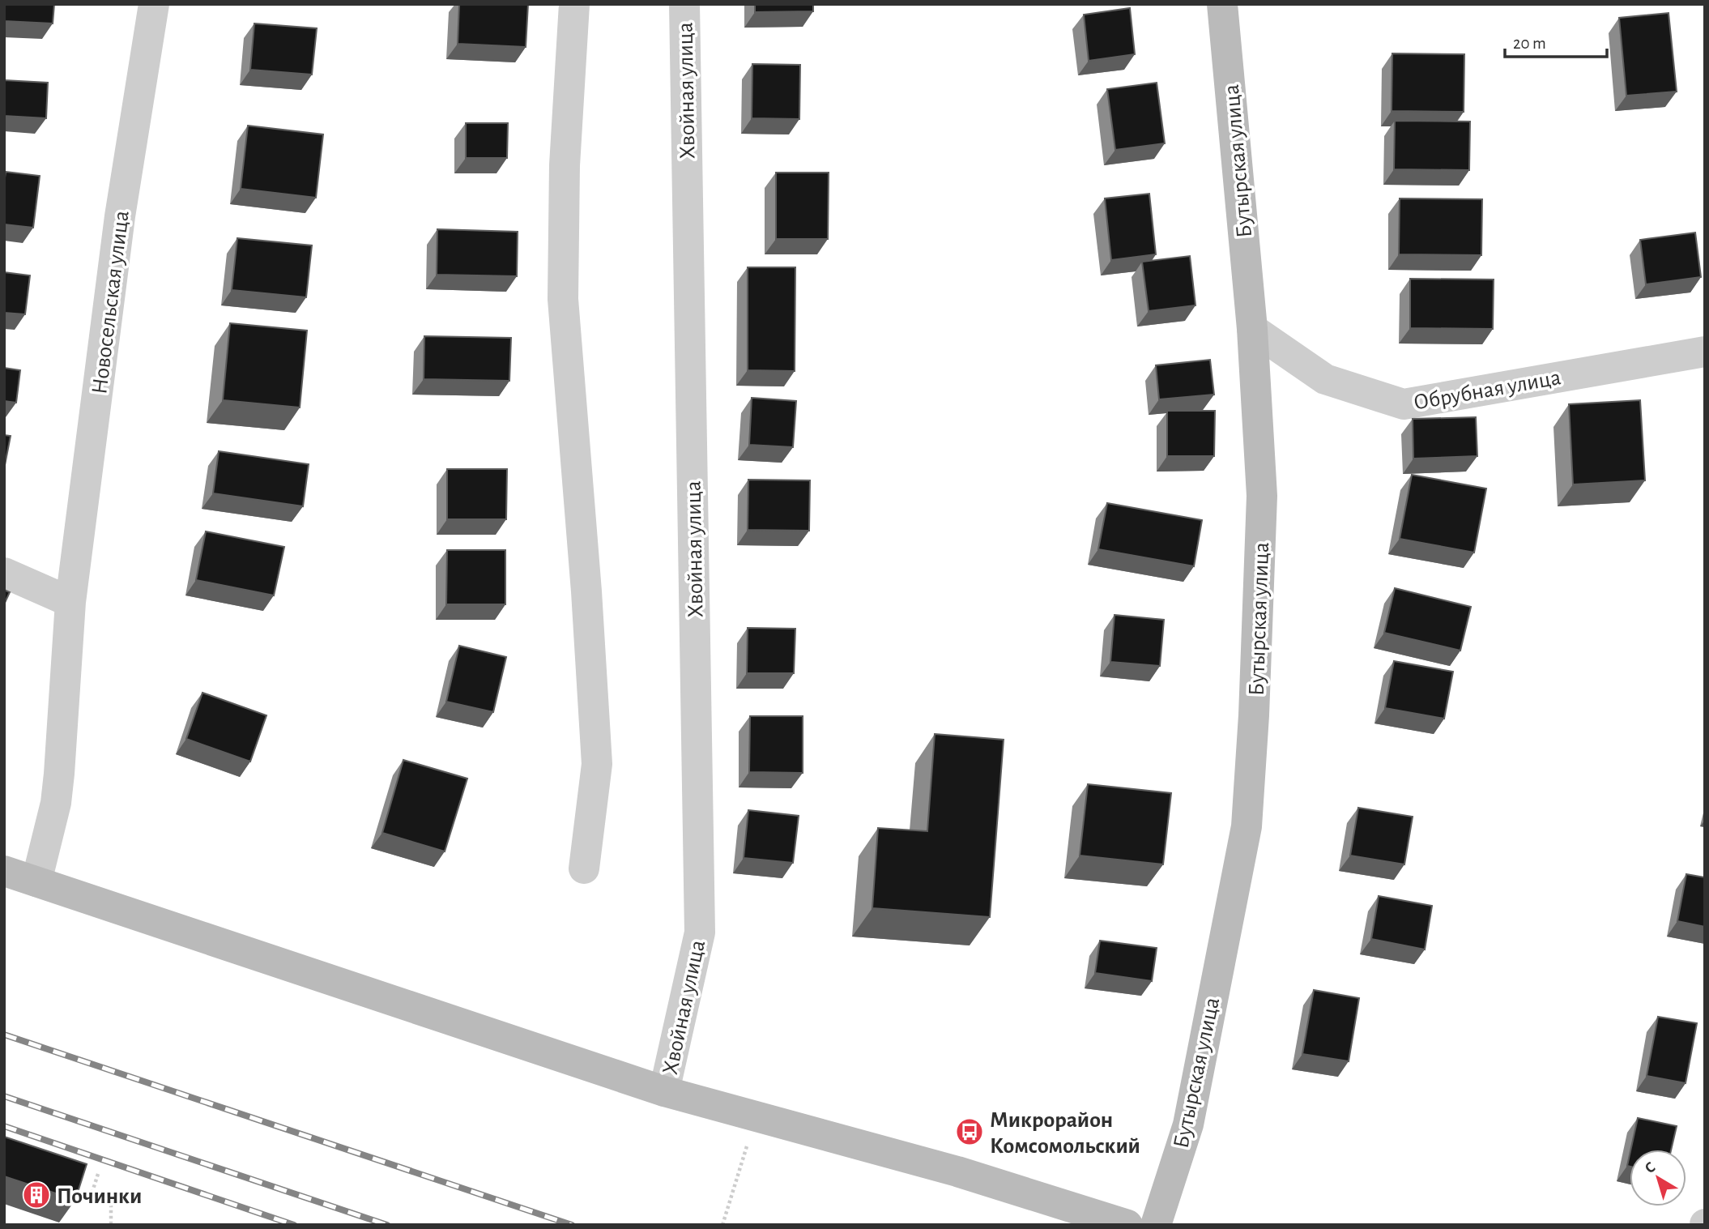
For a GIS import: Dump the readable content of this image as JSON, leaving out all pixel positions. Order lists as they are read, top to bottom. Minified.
{"streets":{"street":["Хвойная улица","Бутырская улица","Новосельская улица","Обрубная улица"]},"crossings":[["Бутырская улица","Обрубная улица"]],"places":{"bus stop":["Микрорайон Комсомольский"],"building":["Починки"]},"scale_bar":"20 m","north":"top left"}
